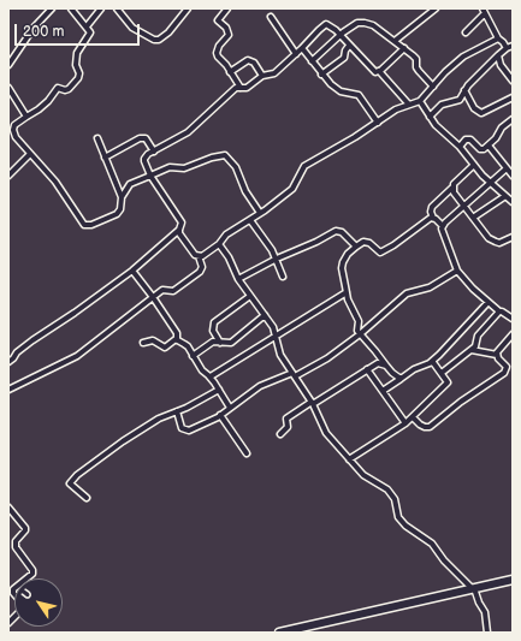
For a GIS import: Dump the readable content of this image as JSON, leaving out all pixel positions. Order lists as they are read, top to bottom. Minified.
{"scale_bar":"200 m","north":"top left"}
